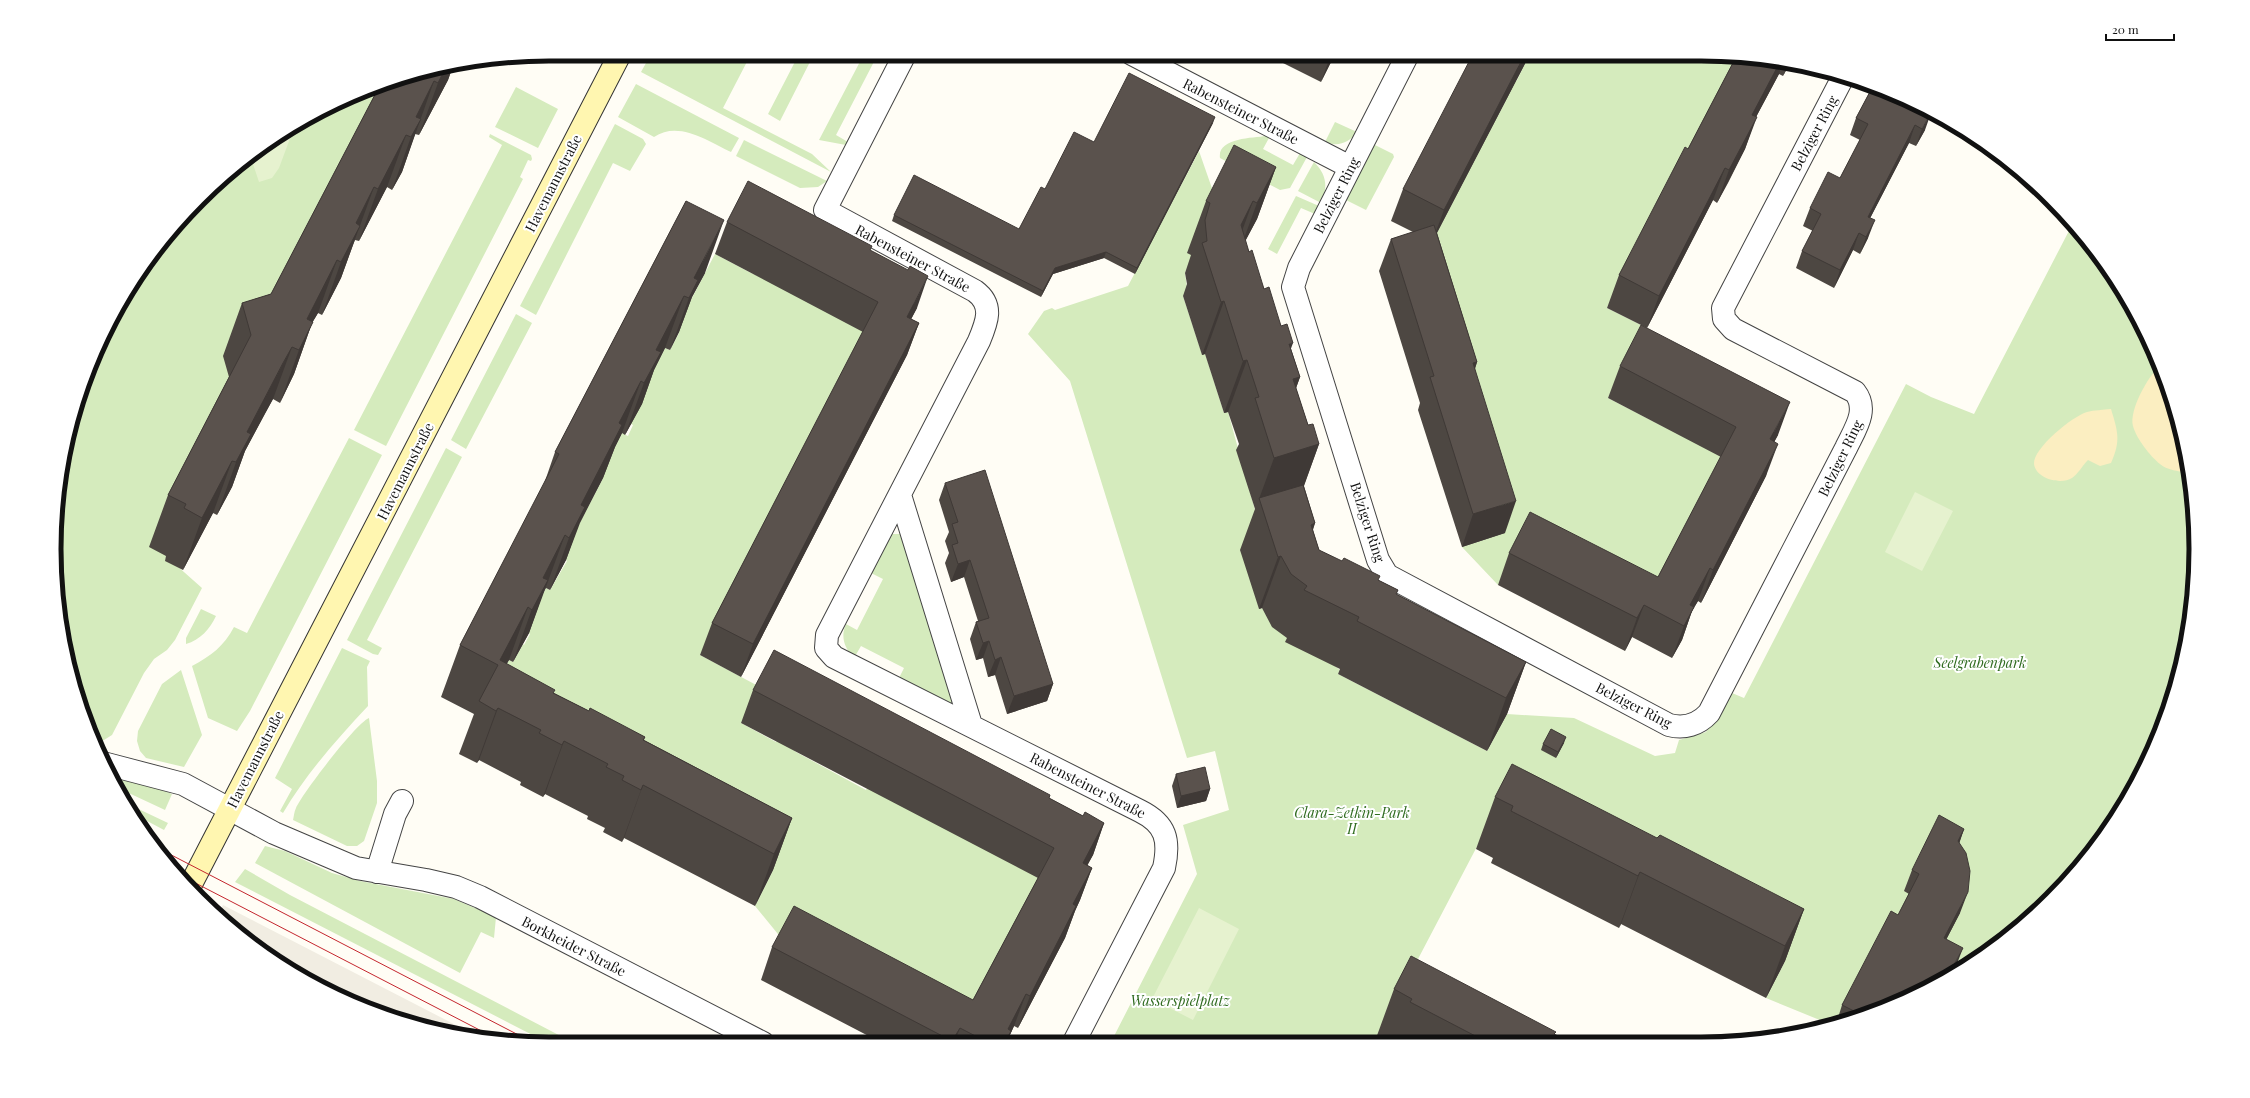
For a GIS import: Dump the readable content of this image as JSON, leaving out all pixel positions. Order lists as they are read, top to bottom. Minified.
{"streets":{"main road":["Havemannstraße"],"street":["Rabensteiner Straße","Belziger Ring","Borkheider Straße"]},"crossings":[["Rabensteiner Straße","Belziger Ring"]],"parks":["Seelgrabenpark","Clara-Zetkin-Park II","Wasserspielplatz"],"scale_bar":"20 m"}
